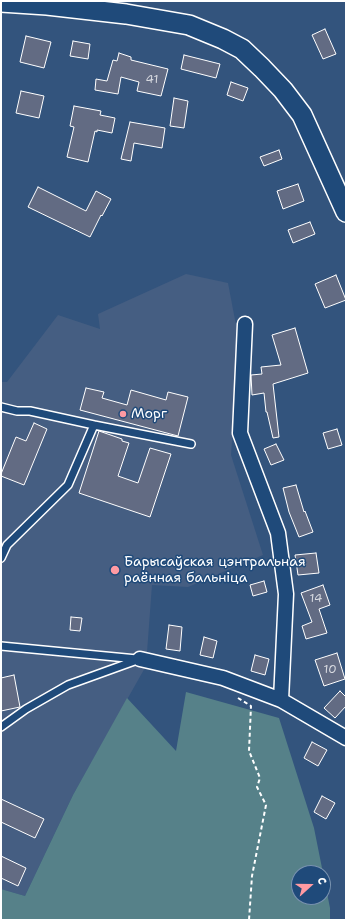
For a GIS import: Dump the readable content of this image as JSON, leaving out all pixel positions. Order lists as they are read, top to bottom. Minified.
{"places":["Морг","Барысаўская цэнтральная раённая бальніца"],"house_numbers":["41","14","10"],"north":"right"}
